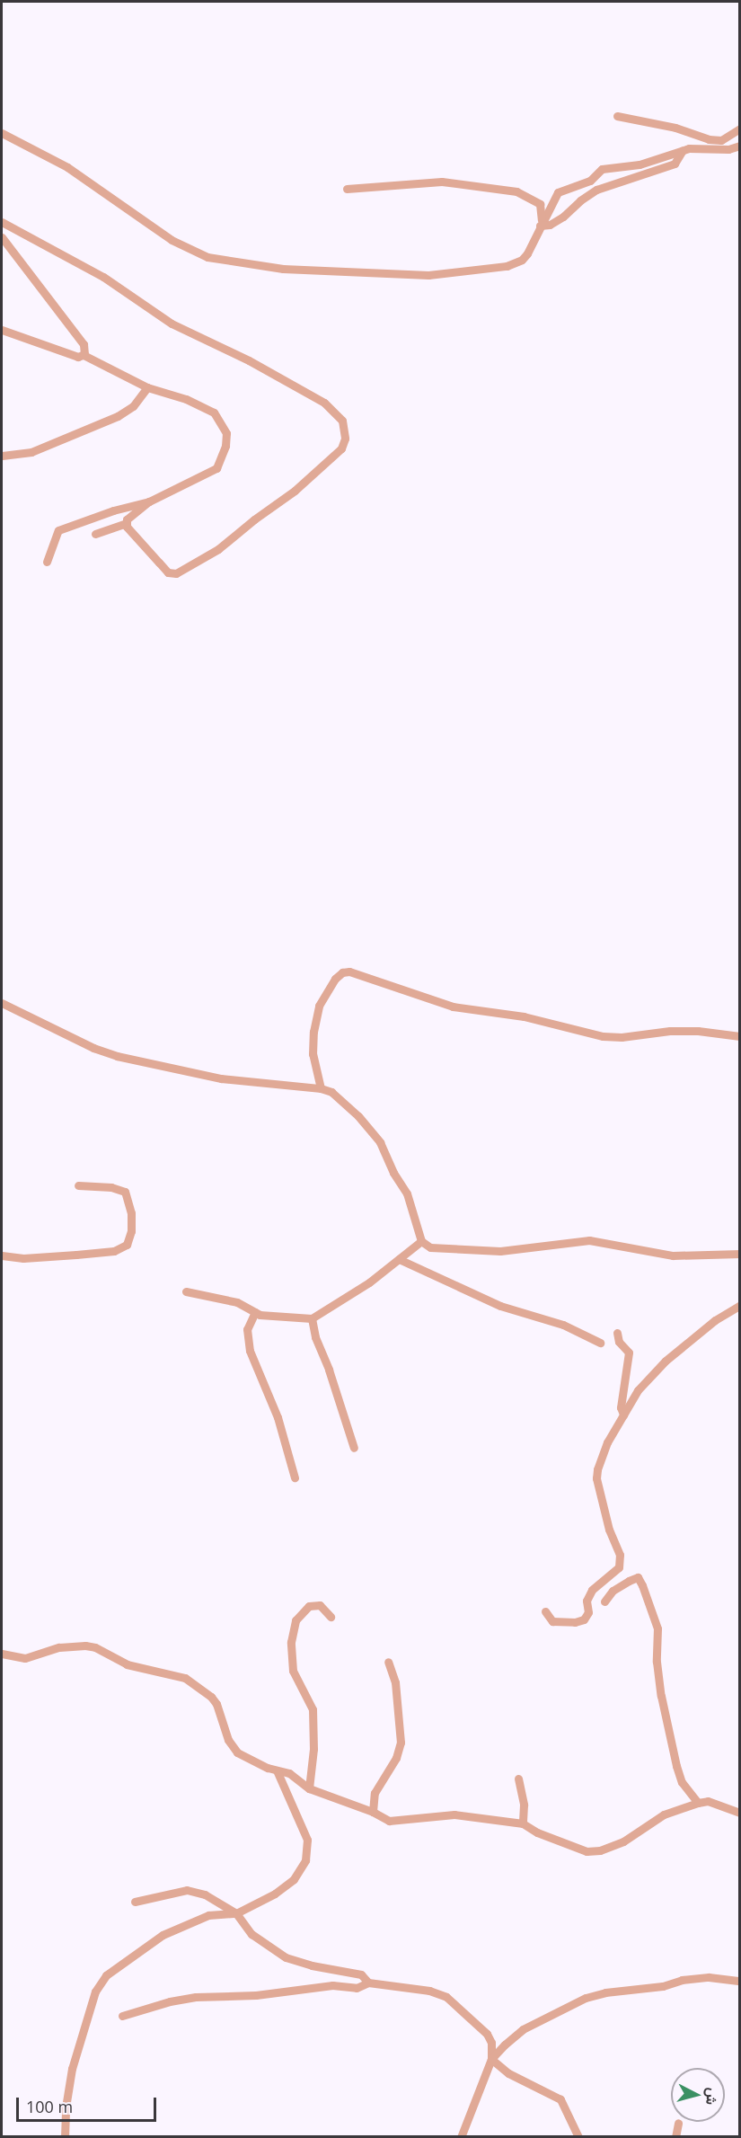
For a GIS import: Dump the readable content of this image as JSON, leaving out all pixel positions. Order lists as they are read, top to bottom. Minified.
{"scale_bar":"100 m","north":"right"}
